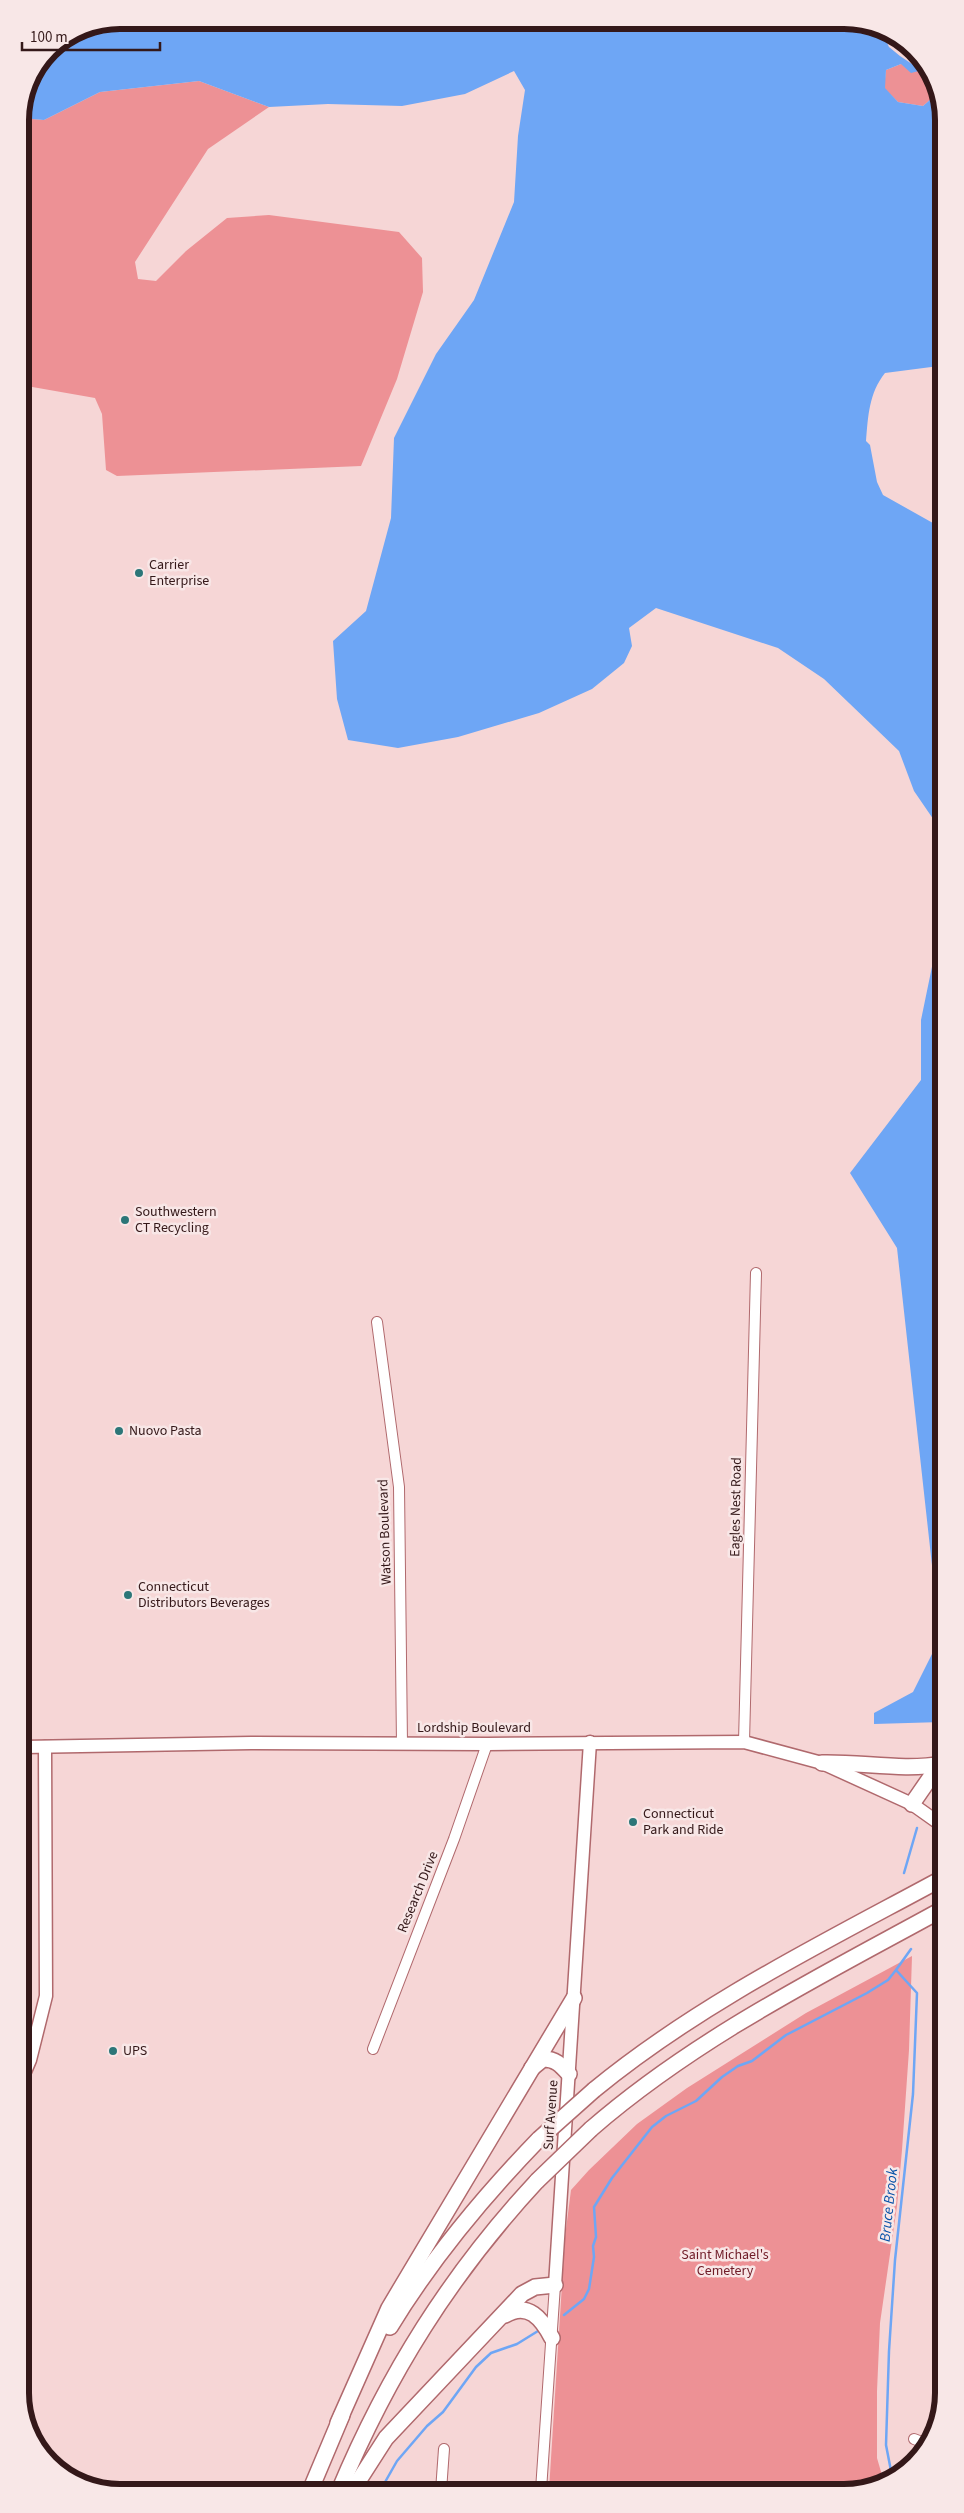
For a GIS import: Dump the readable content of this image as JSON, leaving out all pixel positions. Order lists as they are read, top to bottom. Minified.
{"streets":{"main road":["Lordship Boulevard","Surf Avenue"],"street":["Eagles Nest Road","Watson Boulevard","Research Drive"]},"crossings":[["Eagles Nest Road","Lordship Boulevard"],["Watson Boulevard","Lordship Boulevard"],["Lordship Boulevard","Research Drive"],["Lordship Boulevard","Surf Avenue"]],"water":["Bruce Brook"],"parks":["Saint Michael's Cemetery"],"places":["Carrier Enterprise","Southwestern CT Recycling","Nuovo Pasta","Connecticut Distributors Beverages","Connecticut Park and Ride","UPS"],"scale_bar":"100 m"}
